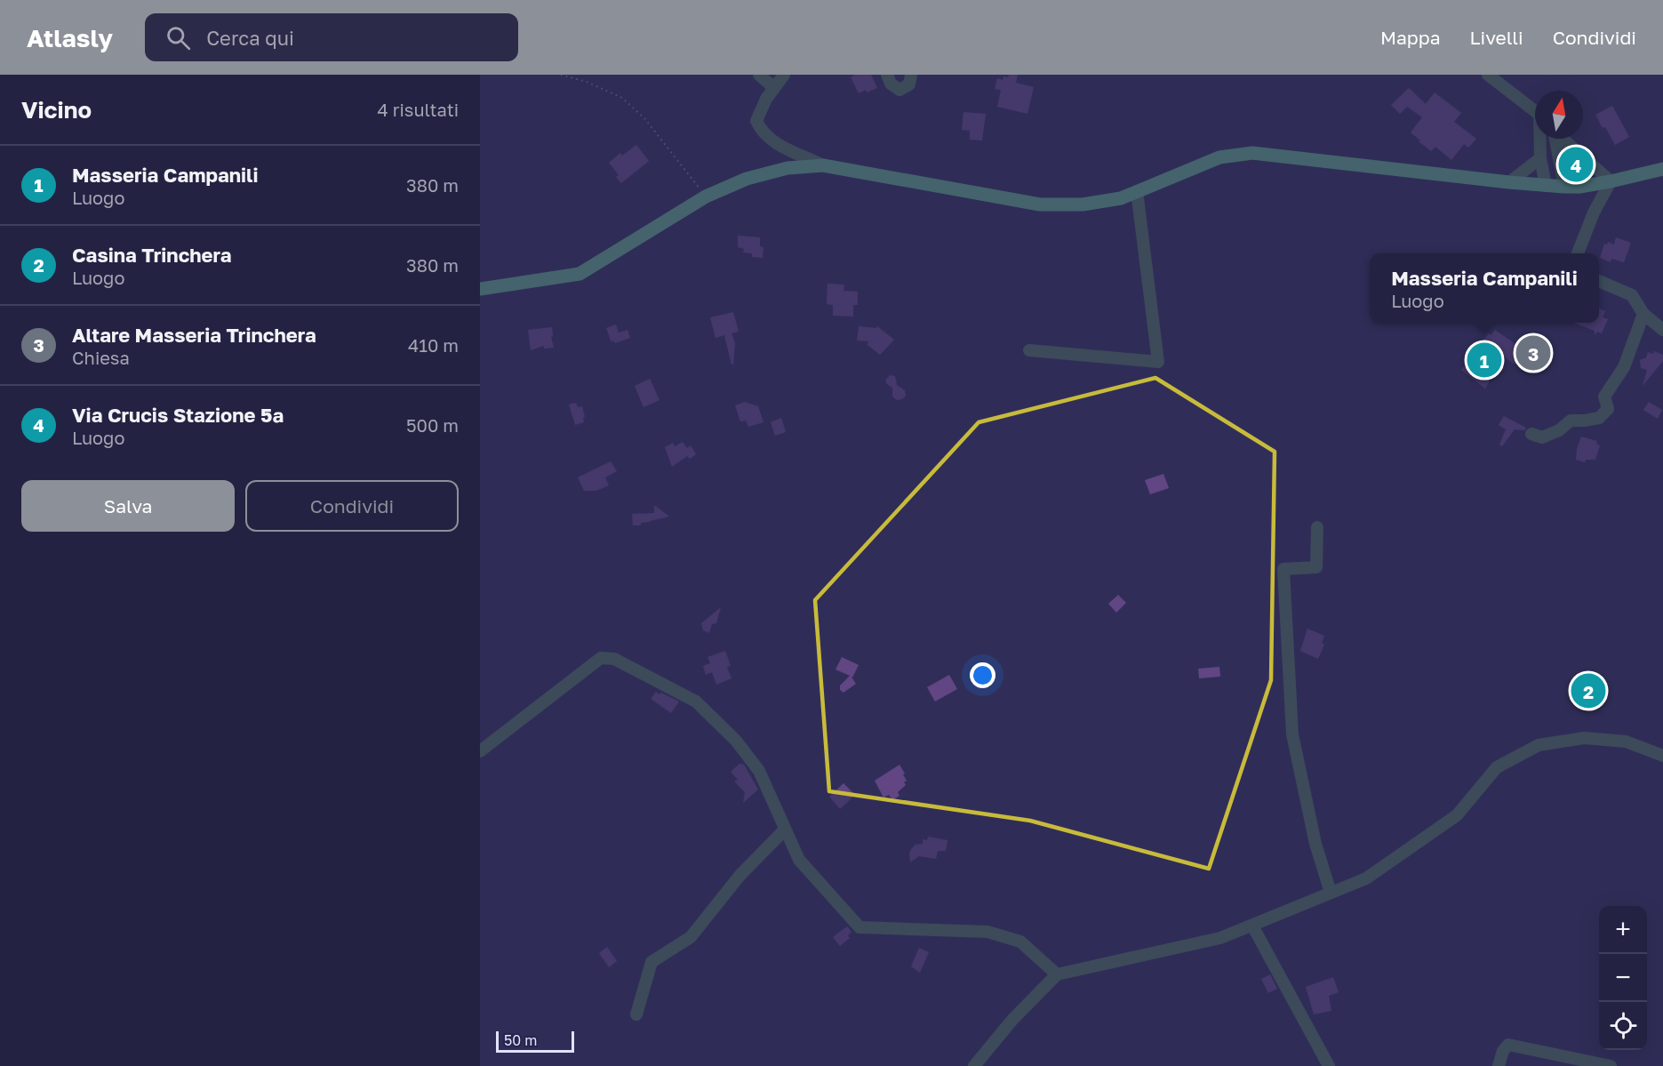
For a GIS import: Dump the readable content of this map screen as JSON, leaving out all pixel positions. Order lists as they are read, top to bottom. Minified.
{"scale_bar":"50 m","north":"top","page":{"header":"Atlasly","search":"Cerca qui","nav":["Mappa","Livelli","Condividi"],"heading":["Vicino","4 risultati"],"list":[{"mark":"1","name":"Masseria Campanili","note":"Luogo","value":"380 m"},{"mark":"2","name":"Casina Trinchera","note":"Luogo","value":"380 m"},{"mark":"3","name":"Altare Masseria Trinchera","note":"Chiesa","value":"410 m"},{"mark":"4","name":"Via Crucis Stazione 5ª","note":"Luogo","value":"500 m"}],"pins":["4","3","1","2"],"popup":["Masseria Campanili","Luogo"],"buttons":["Salva","Condividi"],"map_buttons":["+","−"],"scale":"50 m"}}
